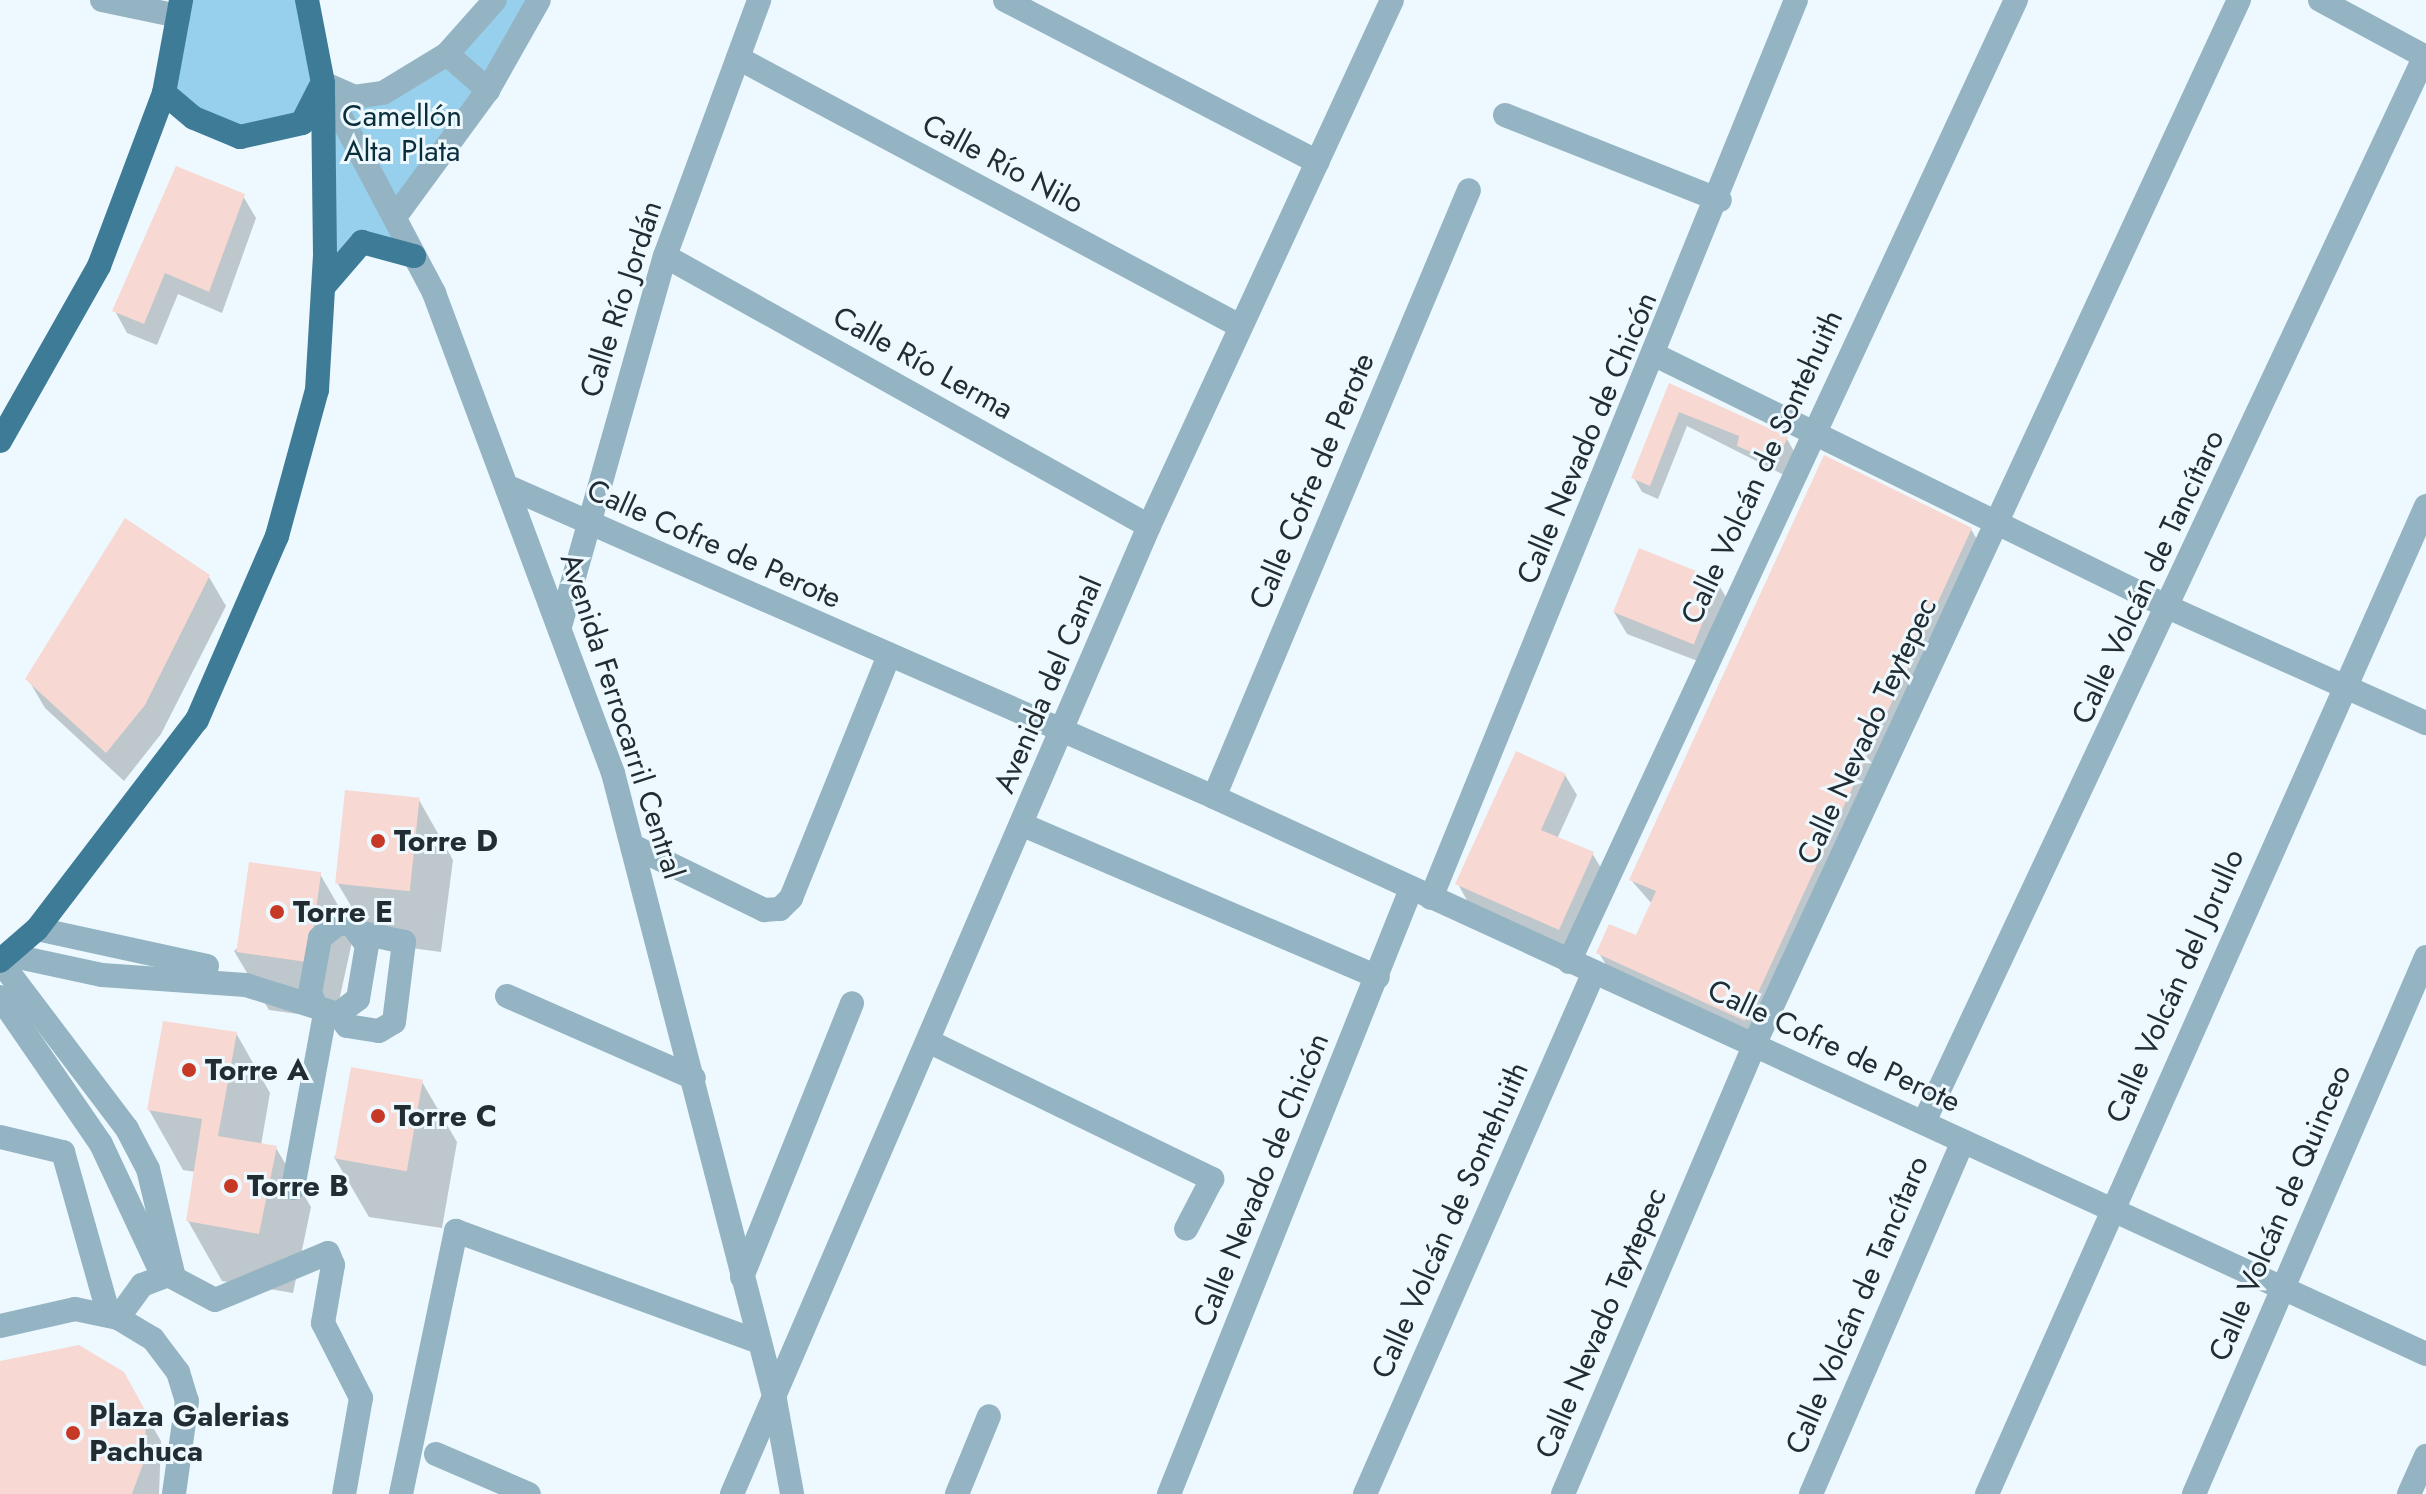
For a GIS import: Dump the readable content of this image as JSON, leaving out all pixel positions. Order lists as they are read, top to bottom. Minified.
{"streets":{"street":["Calle Río Nilo","Calle Río Jordán","Calle Río Lerma","Calle Nevado de Chicón","Calle Volcán de Sontehuith","Calle Cofre de Perote","Calle Volcán de Tancítaro","Avenida del Canal","Avenida Ferrocarril Central","Calle Nevado Teytepec","Calle Volcán del Jorullo","Calle Volcán de Quinceo"]},"crossings":[["Calle Río Nilo","Calle Río Jordán"],["Calle Río Nilo","Avenida del Canal"],["Calle Río Jordán","Calle Río Lerma"],["Calle Río Jordán","Calle Cofre de Perote"],["Calle Río Jordán","Avenida Ferrocarril Central"],["Calle Río Lerma","Avenida del Canal"],["Calle Nevado de Chicón","Calle Cofre de Perote"],["Calle Volcán de Sontehuith","Calle Cofre de Perote"],["Calle Cofre de Perote","Calle Volcán de Tancítaro"],["Calle Cofre de Perote","Avenida del Canal"],["Calle Cofre de Perote","Avenida Ferrocarril Central"],["Calle Cofre de Perote","Calle Nevado Teytepec"],["Calle Cofre de Perote","Calle Volcán del Jorullo"],["Calle Cofre de Perote","Calle Volcán de Quinceo"],["Avenida del Canal","Avenida Ferrocarril Central"]],"parks":["Camellón Alta Plata"],"places":["Torre D","Torre E","Torre A","Torre C","Torre B","Plaza Galerias Pachuca"]}
